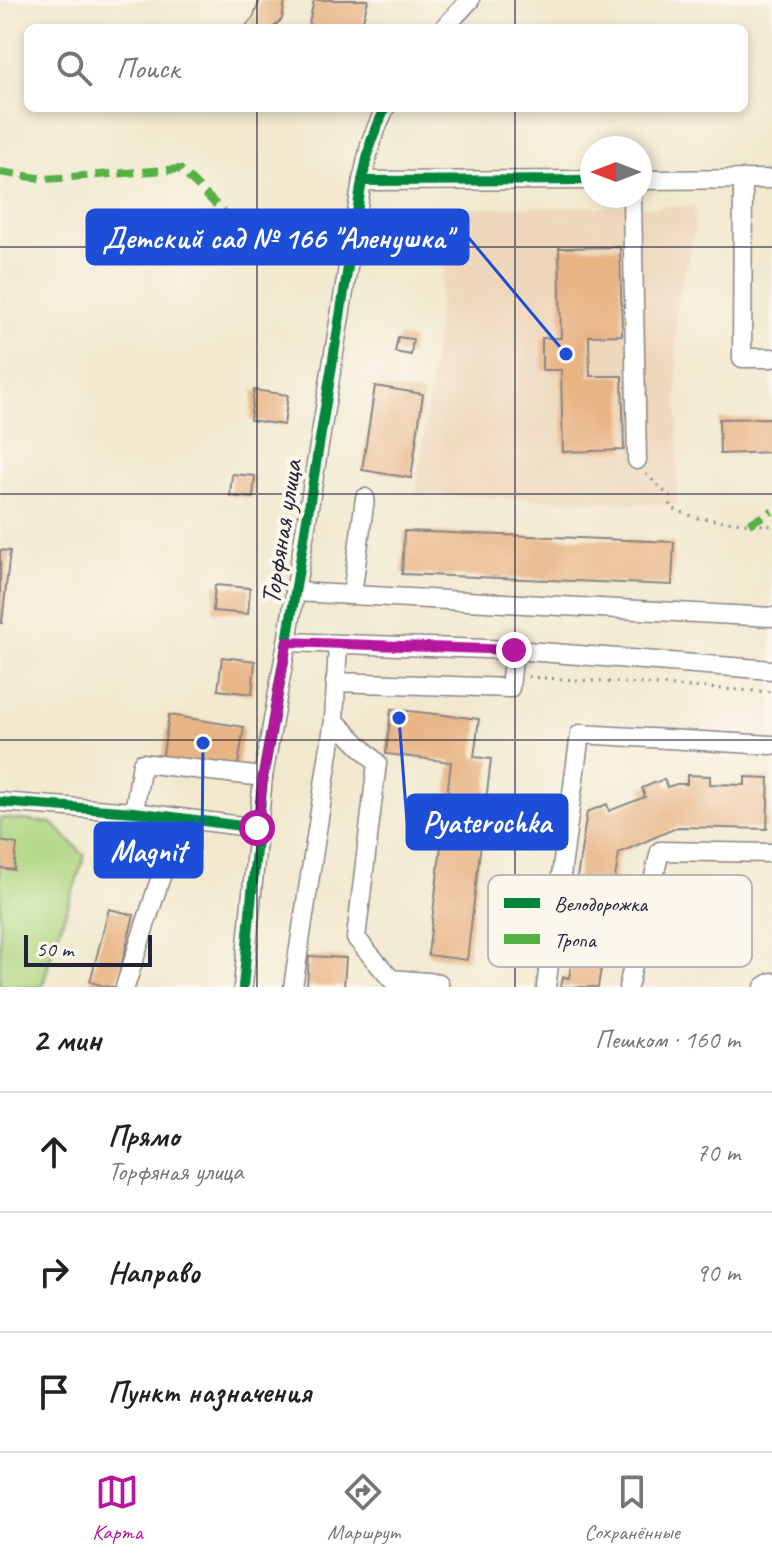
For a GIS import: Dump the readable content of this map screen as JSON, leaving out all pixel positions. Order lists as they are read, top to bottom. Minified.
{"streets":{"street":["Торфяная улица"]},"places":["Детский сад № 166 \"Аленушка\"","Pyaterochka","Magnit"],"legend":["Велодорожка","Тропа"],"scale_bar":"50 m","north":"left","page":{"search":"Поиск","scale":"50 m","heading":["2 мин","Пешком · 160 m"],"list":[["Прямо","Торфяная улица","70 m"],["Направо","90 m"],"Пункт назначения"],"nav":["Карта","Маршрут","Сохранённые"]}}
